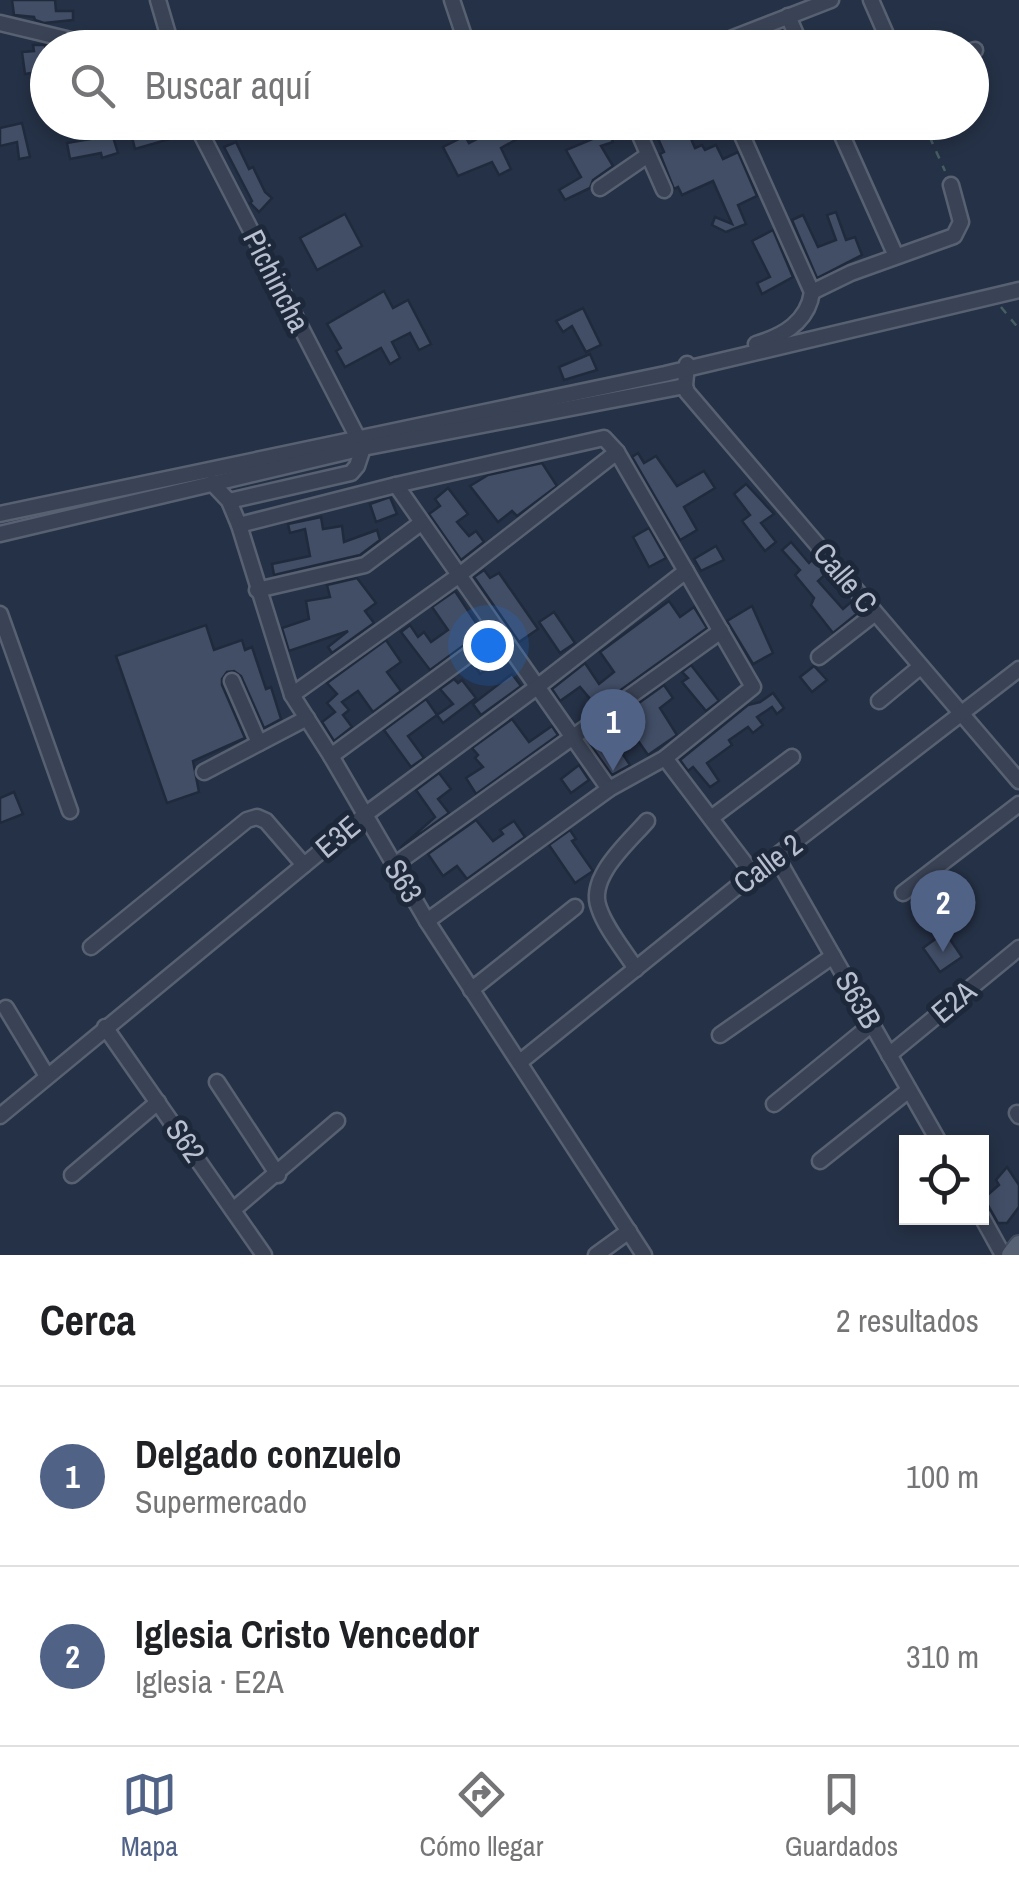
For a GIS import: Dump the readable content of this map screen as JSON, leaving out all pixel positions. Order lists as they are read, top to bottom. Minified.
{"streets":{"street":["Pichincha","Calle C","E3E","Calle 2","S63","S63B","E2A","S62"]},"crossings":[["Calle C","Calle 2"],["E3E","S63"],["E3E","S62"],["Calle 2","S63"],["Calle 2","S63B"],["S63B","E2A"]],"page":{"search":"Buscar aquí","pins":["1","2"],"heading":["Cerca","2 resultados"],"list":[{"mark":"1","name":"Delgado conzuelo","note":"Supermercado","value":"100 m"},{"mark":"2","name":"Iglesia Cristo Vencedor","note":"Iglesia · E2A","value":"310 m"}],"nav":["Mapa","Cómo llegar","Guardados"]}}
